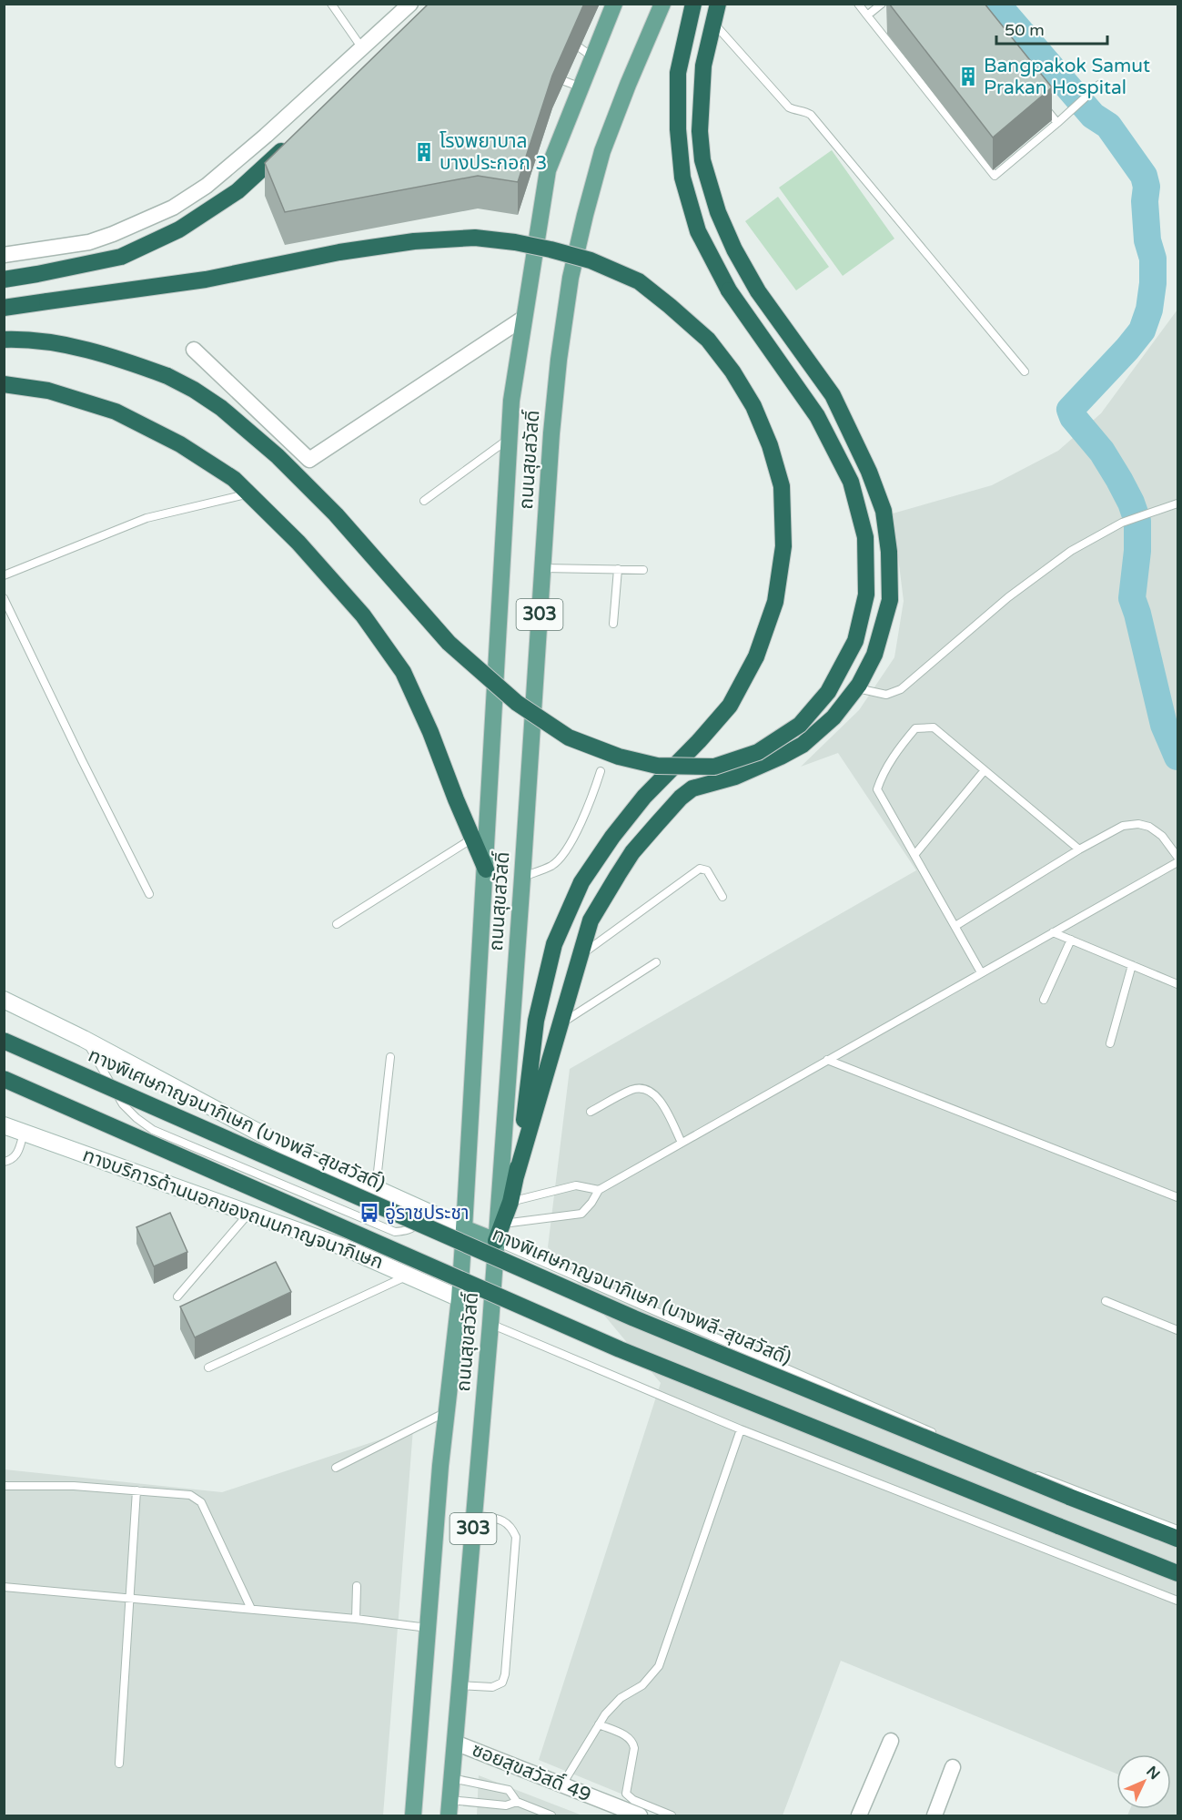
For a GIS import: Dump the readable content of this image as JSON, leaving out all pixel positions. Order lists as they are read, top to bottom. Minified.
{"streets":{"highway":["ทางพิเศษกาญจนาภิเษก (บางพลี-สุขสวัสดิ์)"],"main road":["ถนนสุขสวัสดิ์","303","ทางบริการด้านนอกของถนนกาญจนาภิเษก"],"street":["ซอยสุขสวัสดิ์ 49"]},"crossings":[["ถนนสุขสวัสดิ์","ทางบริการด้านนอกของถนนกาญจนาภิเษก"],["ถนนสุขสวัสดิ์","ซอยสุขสวัสดิ์ 49"]],"places":{"building":["Bangpakok Samut Prakan Hospital","โรงพยาบาล บางประกอก 3"],"bus stop":["อู่ราชประชา"]},"scale_bar":"50 m","north":"top right"}
